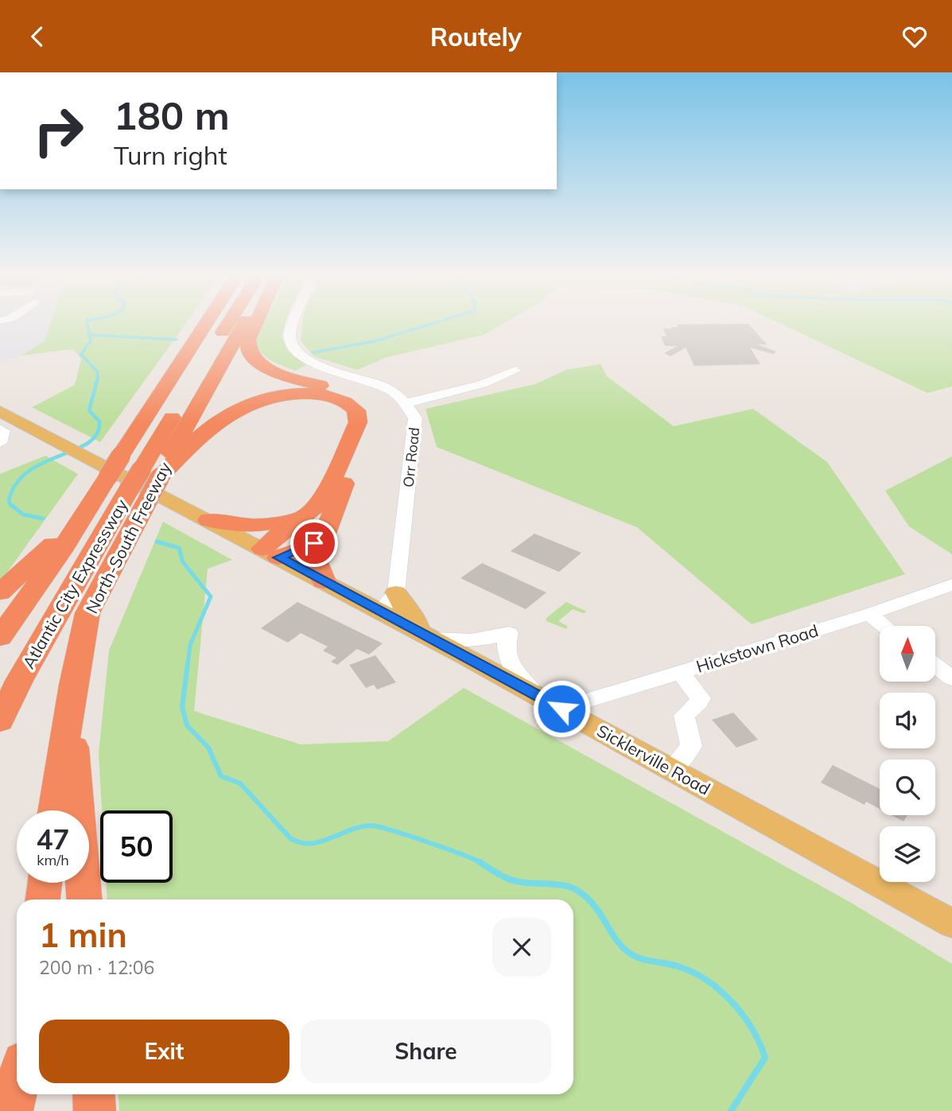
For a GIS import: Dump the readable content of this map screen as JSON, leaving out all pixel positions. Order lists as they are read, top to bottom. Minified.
{"streets":{"highway":["North-South Freeway","Atlantic City Expressway"],"main road":["Sicklerville Road"],"street":["Orr Road","Hickstown Road"]},"crossings":[["North-South Freeway","Atlantic City Expressway"],["Hickstown Road","Sicklerville Road"]],"north":"top","page":{"header":"Routely","turn":["180 m","Turn right"],"speed":"47 km/h","limit":"50","heading":["1 min","200 m · 12:06"],"buttons":["Exit","Share"]}}
